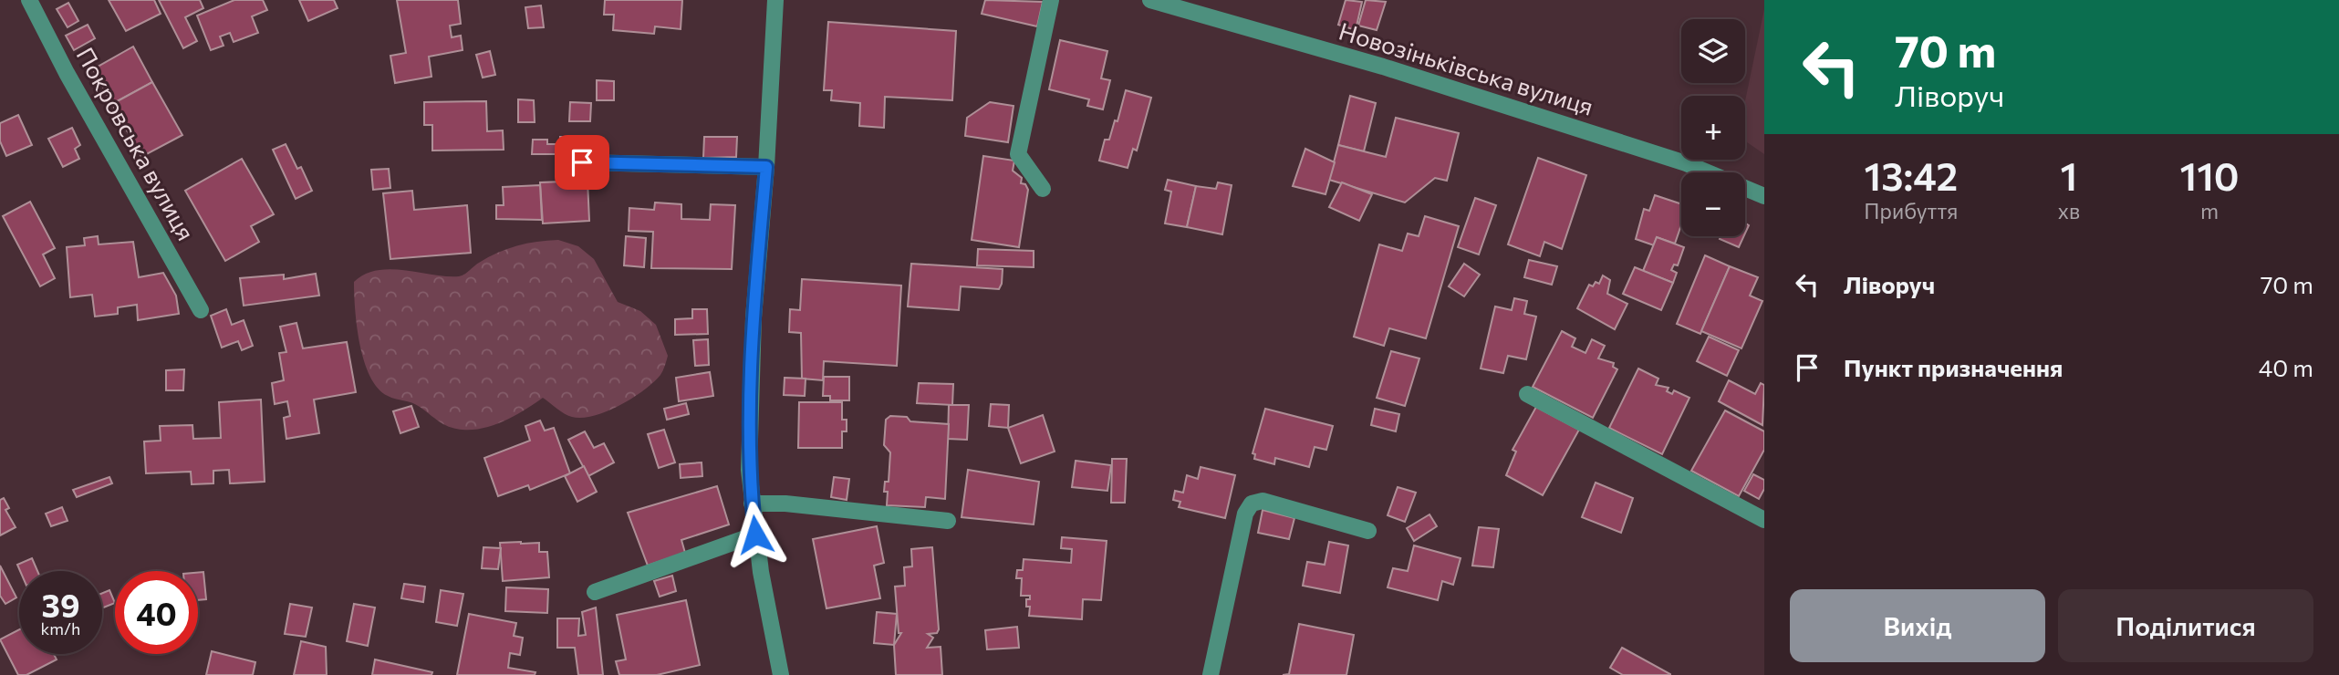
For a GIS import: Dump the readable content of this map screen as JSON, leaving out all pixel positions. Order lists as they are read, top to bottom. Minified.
{"streets":{"street":["Новозіньківська вулиця","Покровська вулиця"]},"page":{"turn":["70 m","Ліворуч"],"map_buttons":["+","−"],"eta":["13:42","Прибуття","1","хв","110","m"],"list":[{"name":"Ліворуч","value":"70 m"},{"name":"Пункт призначення","value":"40 m"}],"speed":"39 km/h","limit":"40","buttons":["Вихід","Поділитися"]}}
